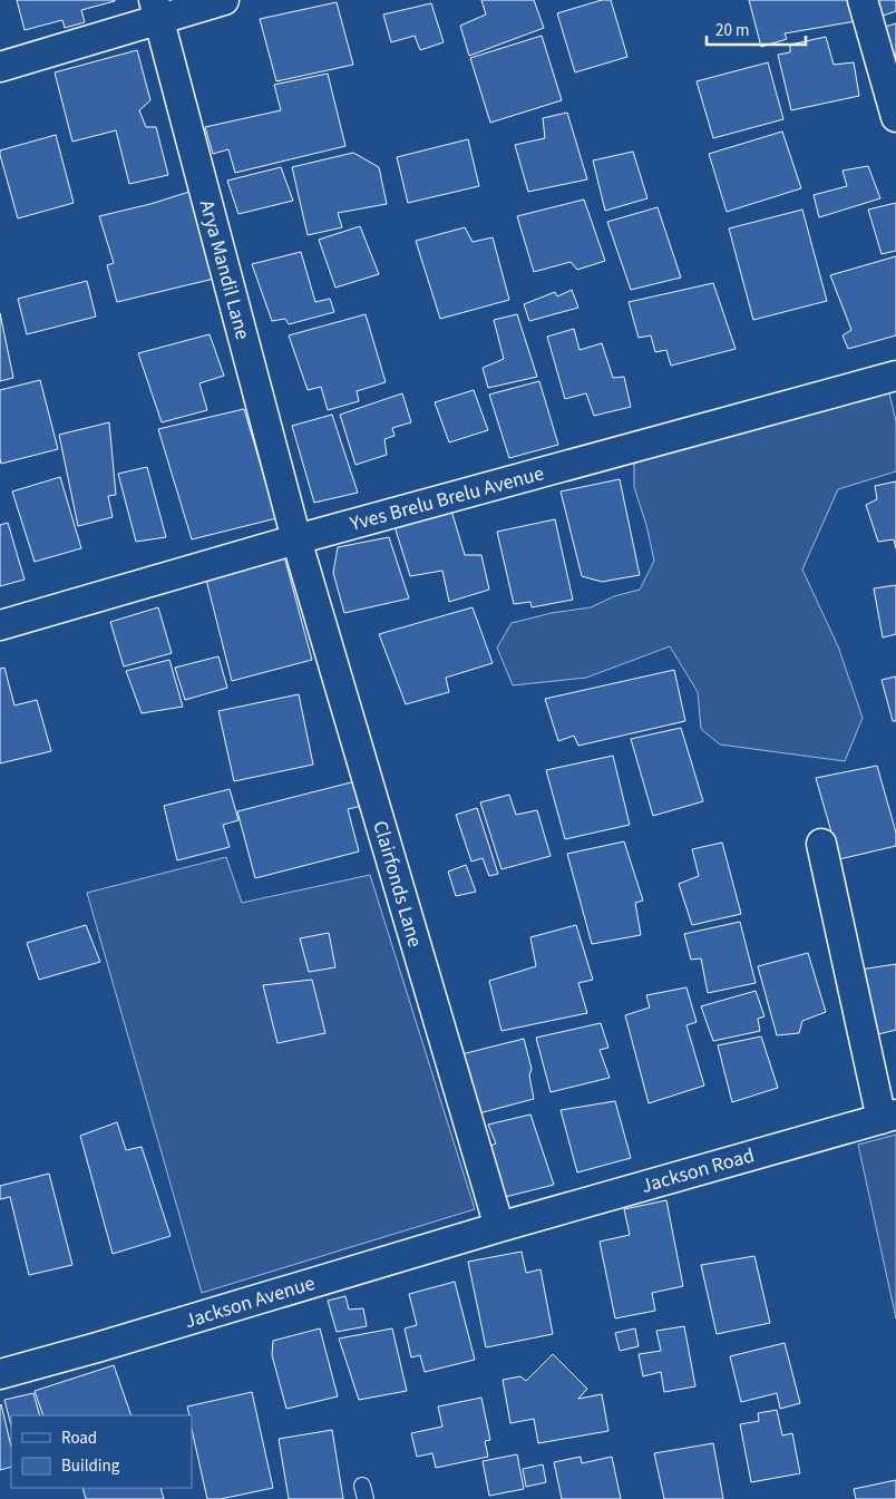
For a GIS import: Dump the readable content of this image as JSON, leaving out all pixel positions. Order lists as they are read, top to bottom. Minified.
{"streets":{"street":["Arya Mandil Lane","Yves Brelu Brelu Avenue","Clairfonds Lane","Jackson Road","Jackson Avenue"]},"crossings":[["Arya Mandil Lane","Yves Brelu Brelu Avenue"],["Arya Mandil Lane","Clairfonds Lane"],["Yves Brelu Brelu Avenue","Clairfonds Lane"],["Clairfonds Lane","Jackson Road"],["Clairfonds Lane","Jackson Avenue"],["Jackson Road","Jackson Avenue"]],"legend":["Road","Building"],"scale_bar":"20 m"}
